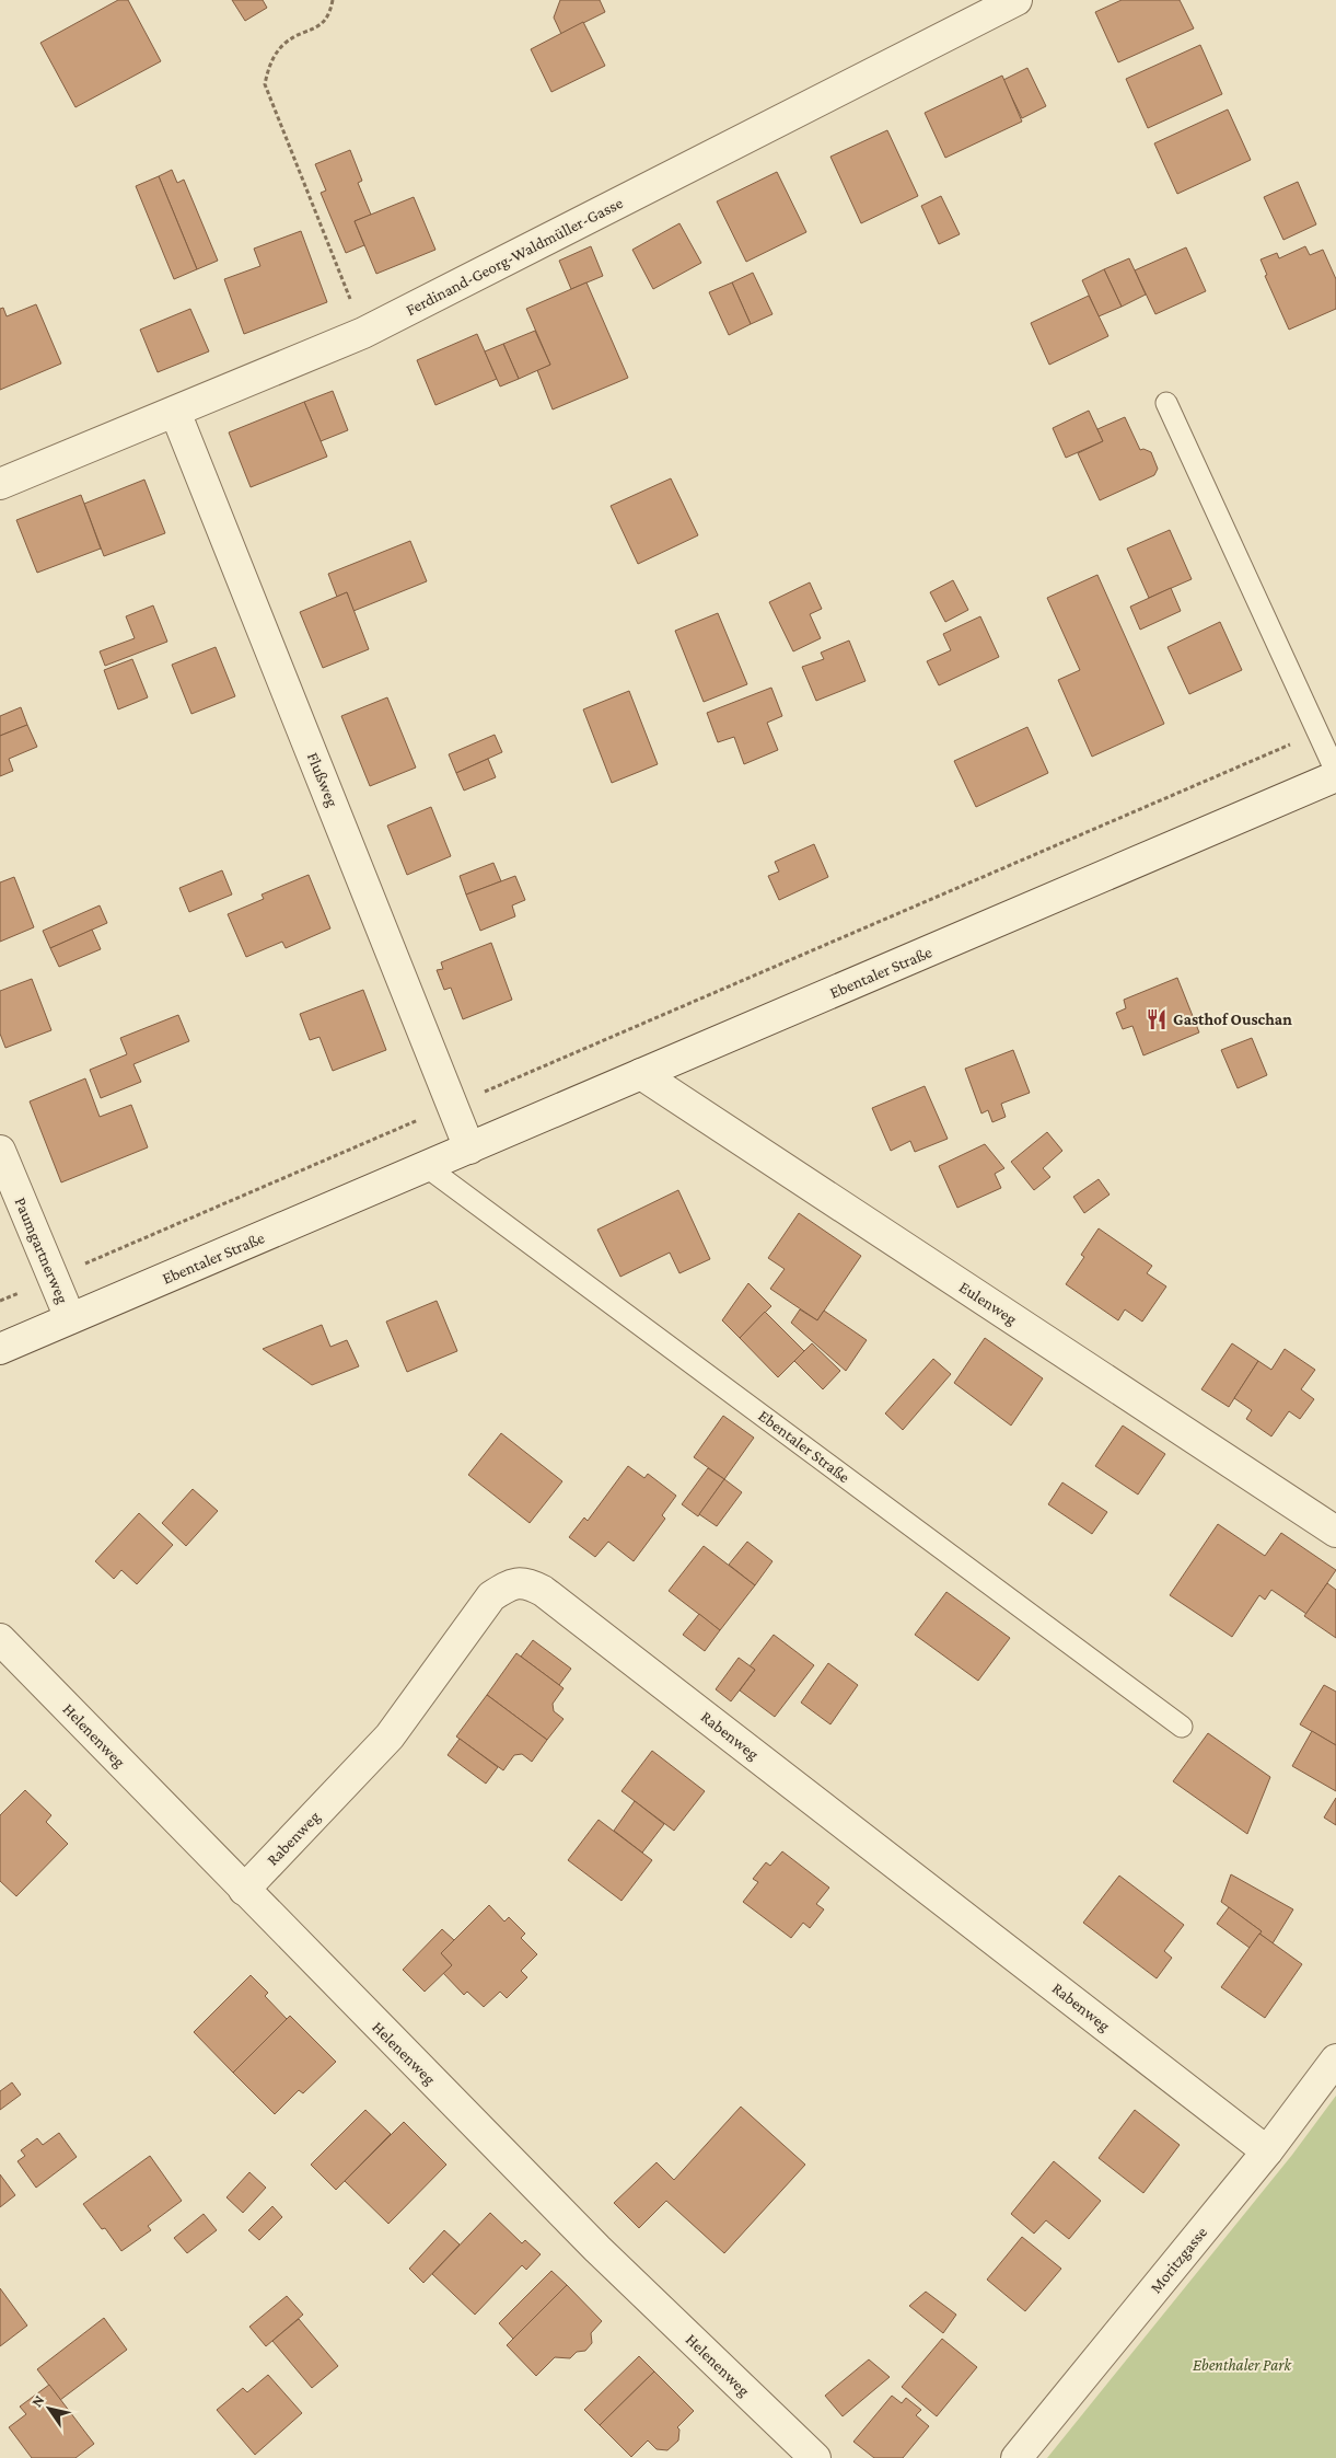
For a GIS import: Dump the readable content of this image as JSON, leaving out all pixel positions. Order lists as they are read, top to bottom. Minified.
{"streets":{"street":["Ferdinand-Georg-Waldmüller-Gasse","Flußweg","Ebentaler Straße","Paumgartnerweg","Eulenweg","Helenenweg","Rabenweg","Moritzgasse"]},"crossings":[["Ferdinand-Georg-Waldmüller-Gasse","Flußweg"],["Flußweg","Ebentaler Straße"],["Ebentaler Straße","Paumgartnerweg"],["Ebentaler Straße","Eulenweg"],["Helenenweg","Rabenweg"],["Rabenweg","Moritzgasse"]],"parks":["Ebenthaler Park"],"places":{"restaurant":["Gasthof Ouschan"]},"north":"top left"}
